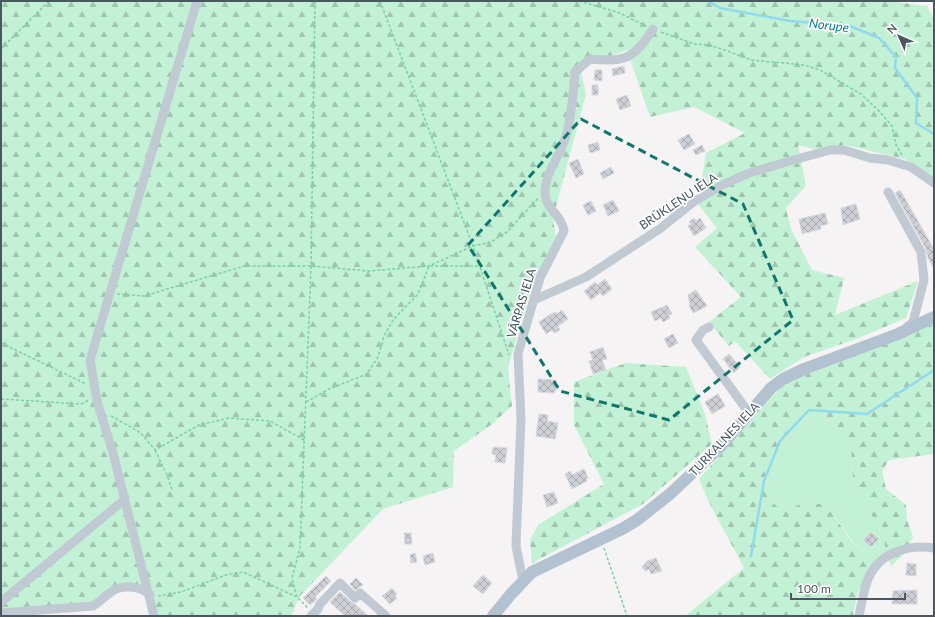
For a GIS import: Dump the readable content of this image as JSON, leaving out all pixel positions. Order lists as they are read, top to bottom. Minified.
{"streets":{"main road":["TURKALNES IELA"],"street":["BRŪKLEŅU IELA","VĀRPAS IELA"]},"crossings":[["BRŪKLEŅU IELA","VĀRPAS IELA"],["VĀRPAS IELA","TURKALNES IELA"]],"water":["Norupe"],"scale_bar":"100 m","north":"top left"}
